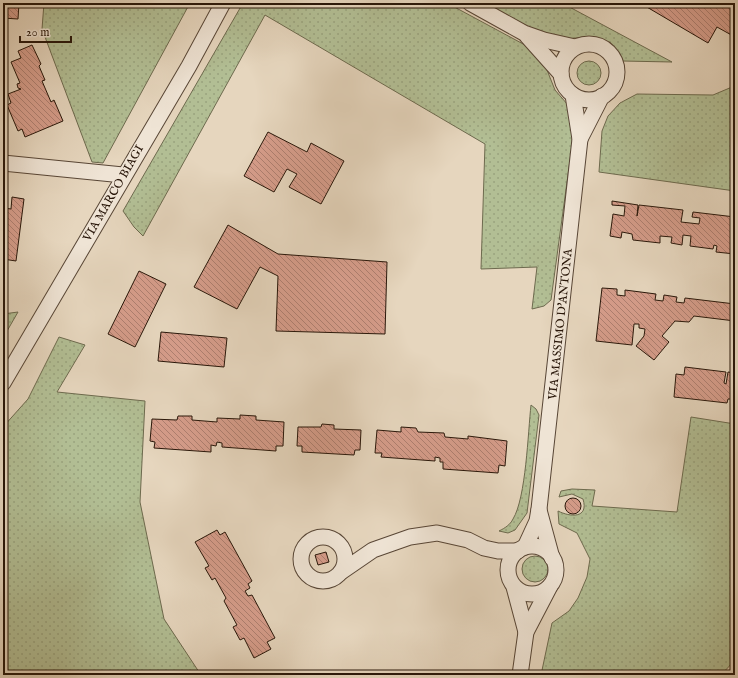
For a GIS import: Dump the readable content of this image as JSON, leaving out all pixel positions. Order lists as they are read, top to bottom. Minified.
{"streets":{"street":["VIA MARCO BIAGI","VIA MASSIMO D'ANTONA"]},"scale_bar":"20 m"}
